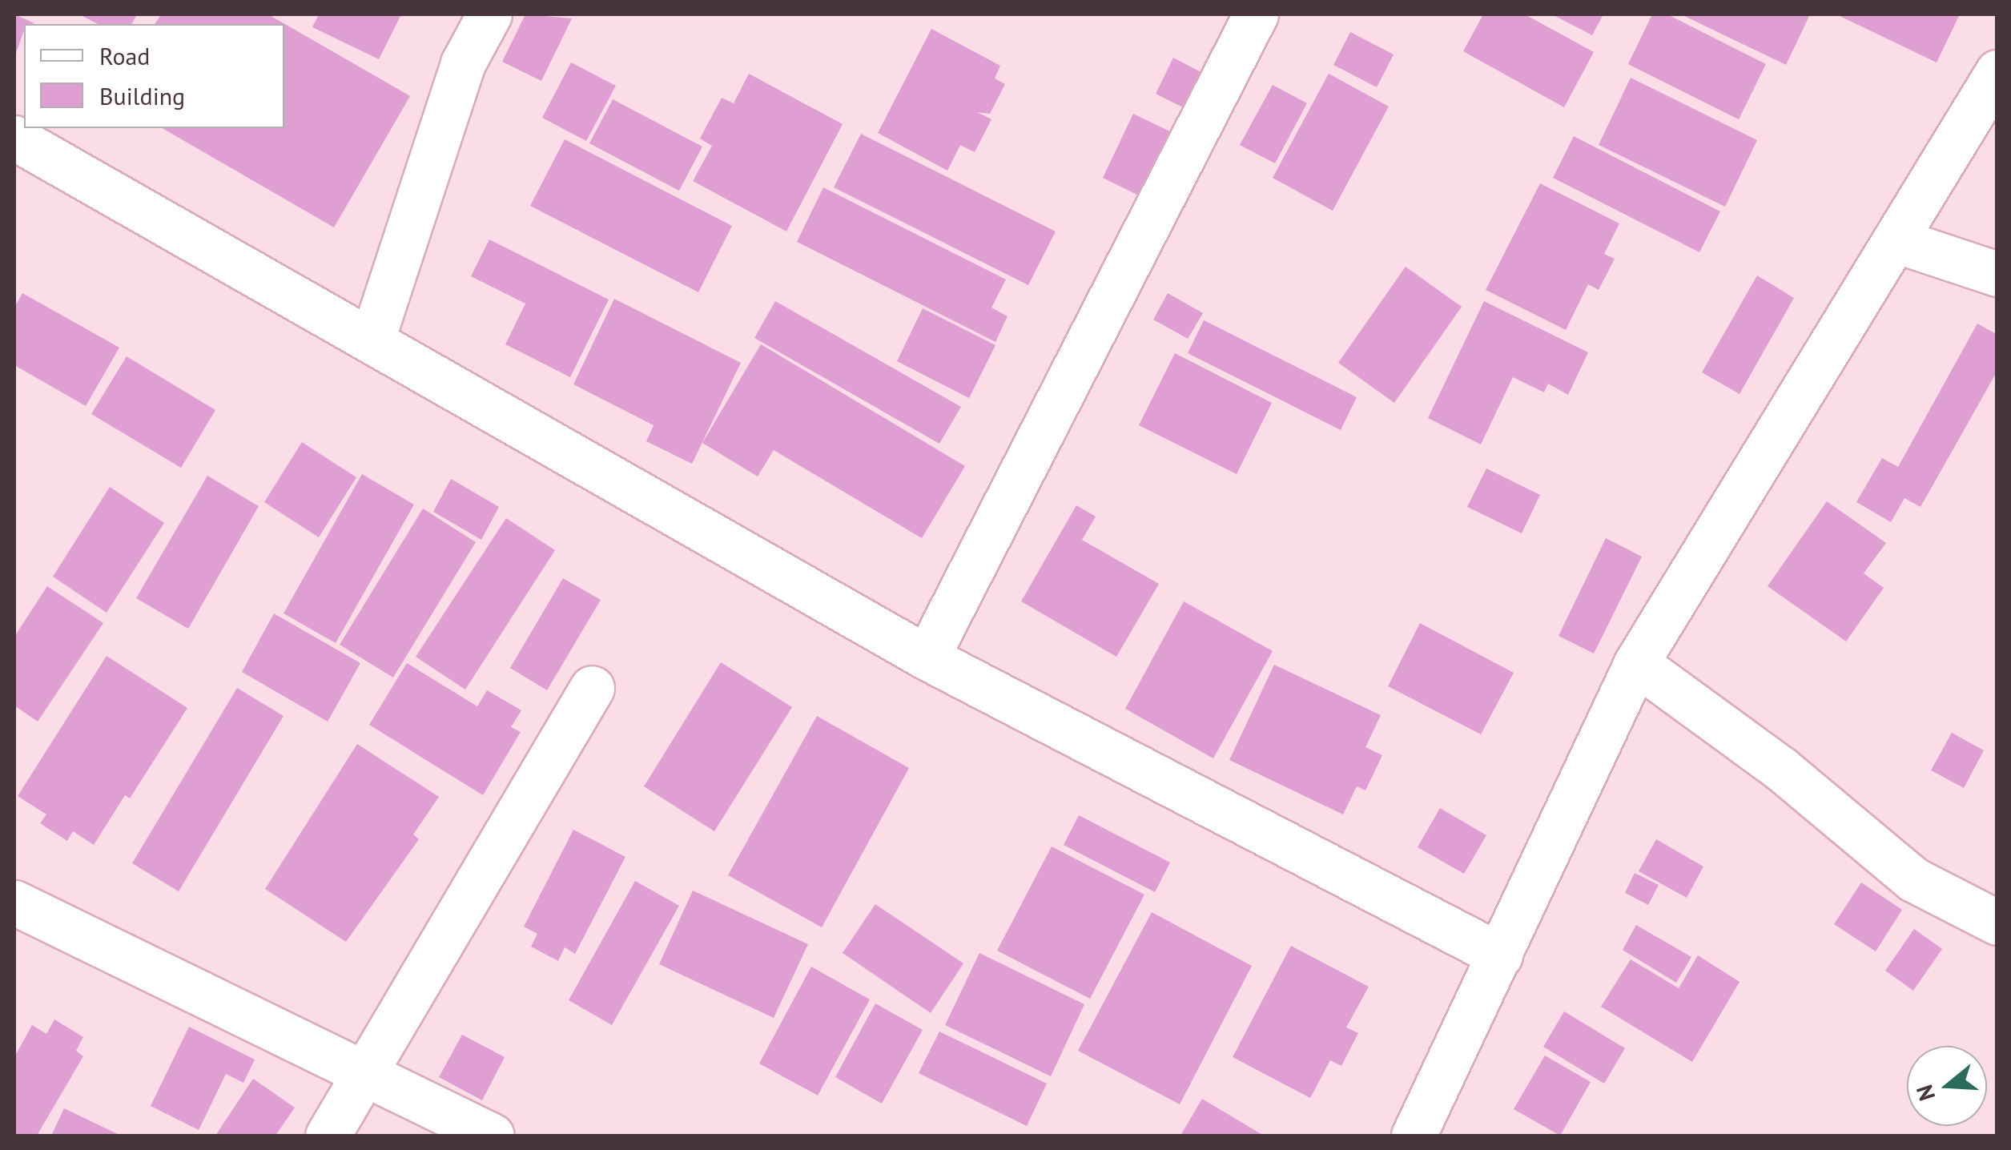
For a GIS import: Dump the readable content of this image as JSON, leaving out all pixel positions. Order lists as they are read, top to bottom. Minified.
{"legend":["Road","Building"],"north":"left"}
